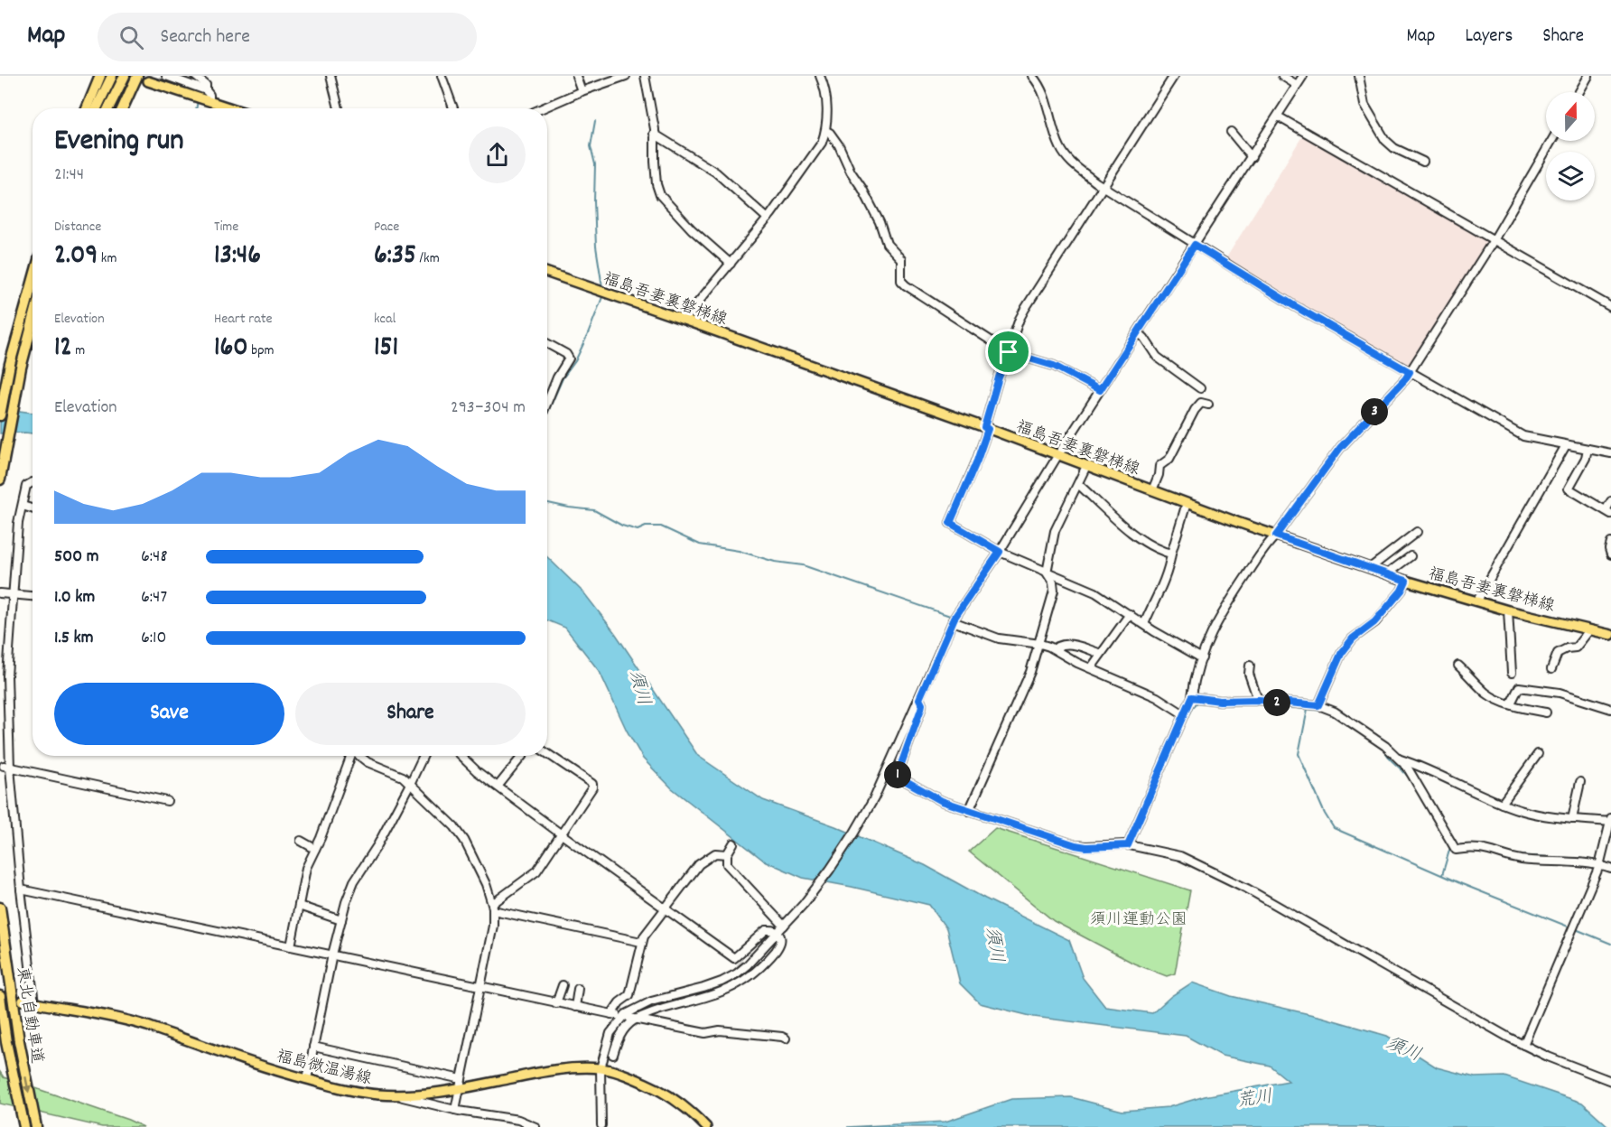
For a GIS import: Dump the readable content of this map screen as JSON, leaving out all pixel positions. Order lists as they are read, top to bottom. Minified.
{"streets":{"highway":["東北自動車道"],"main road":["福島吾妻裏磐梯線","福島微温湯線"]},"water":["須川","荒川"],"parks":["須川運動公園"],"north":"top","page":{"header":"Map","search":"Search here","nav":["Map","Layers","Share"],"heading":["Evening run","21:44"],"stats":[["Distance","2.09 km"],["Time","13:46"],["Pace","6:35 /km"],["Elevation","12 m"],["Heart rate","160 bpm"],["kcal","151"]],"chart":["Elevation","293–304 m"],"pins":["3","2","1"],"list":[{"name":"500 m","note":"6:48"},{"name":"1.0 km","note":"6:47"},{"name":"1.5 km","note":"6:10"}],"buttons":["Save","Share"]}}
